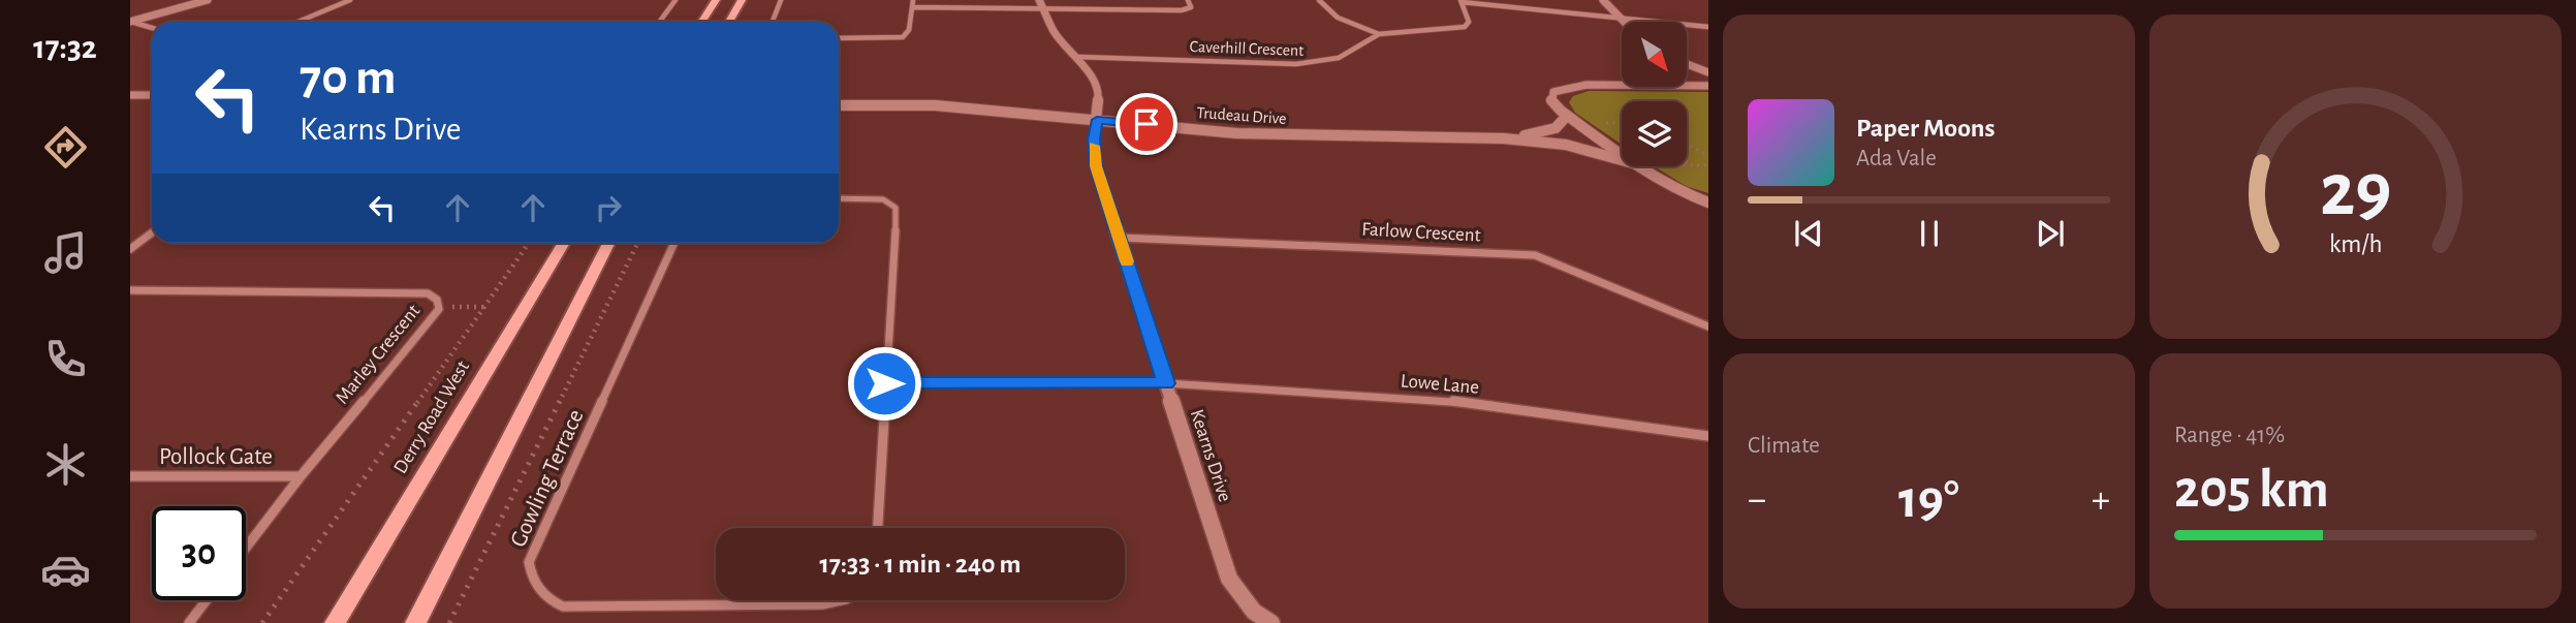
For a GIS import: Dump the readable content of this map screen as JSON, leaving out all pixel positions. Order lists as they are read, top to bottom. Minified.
{"streets":{"main road":["Derry Road West"],"street":["Caverhill Crescent","Trudeau Drive","Farlow Crescent","Marley Crescent","Lowe Lane","Kearns Drive","Pollock Gate","Gowling Terrace"]},"crossings":[["Caverhill Crescent","Kearns Drive"],["Trudeau Drive","Kearns Drive"],["Farlow Crescent","Kearns Drive"],["Marley Crescent","Pollock Gate"],["Lowe Lane","Kearns Drive"]],"north":"bottom right","page":{"tabs":"17:32","turn":["70 m","Kearns Drive"],"song":["Paper Moons","Ada Vale"],"tile":["Climate",["Range · 41%","205 km"]],"heat":["−","19°","+"],"limit":"30","trip":"17:33 · 1 min · 240 m","gauge":["29","km/h"]}}
